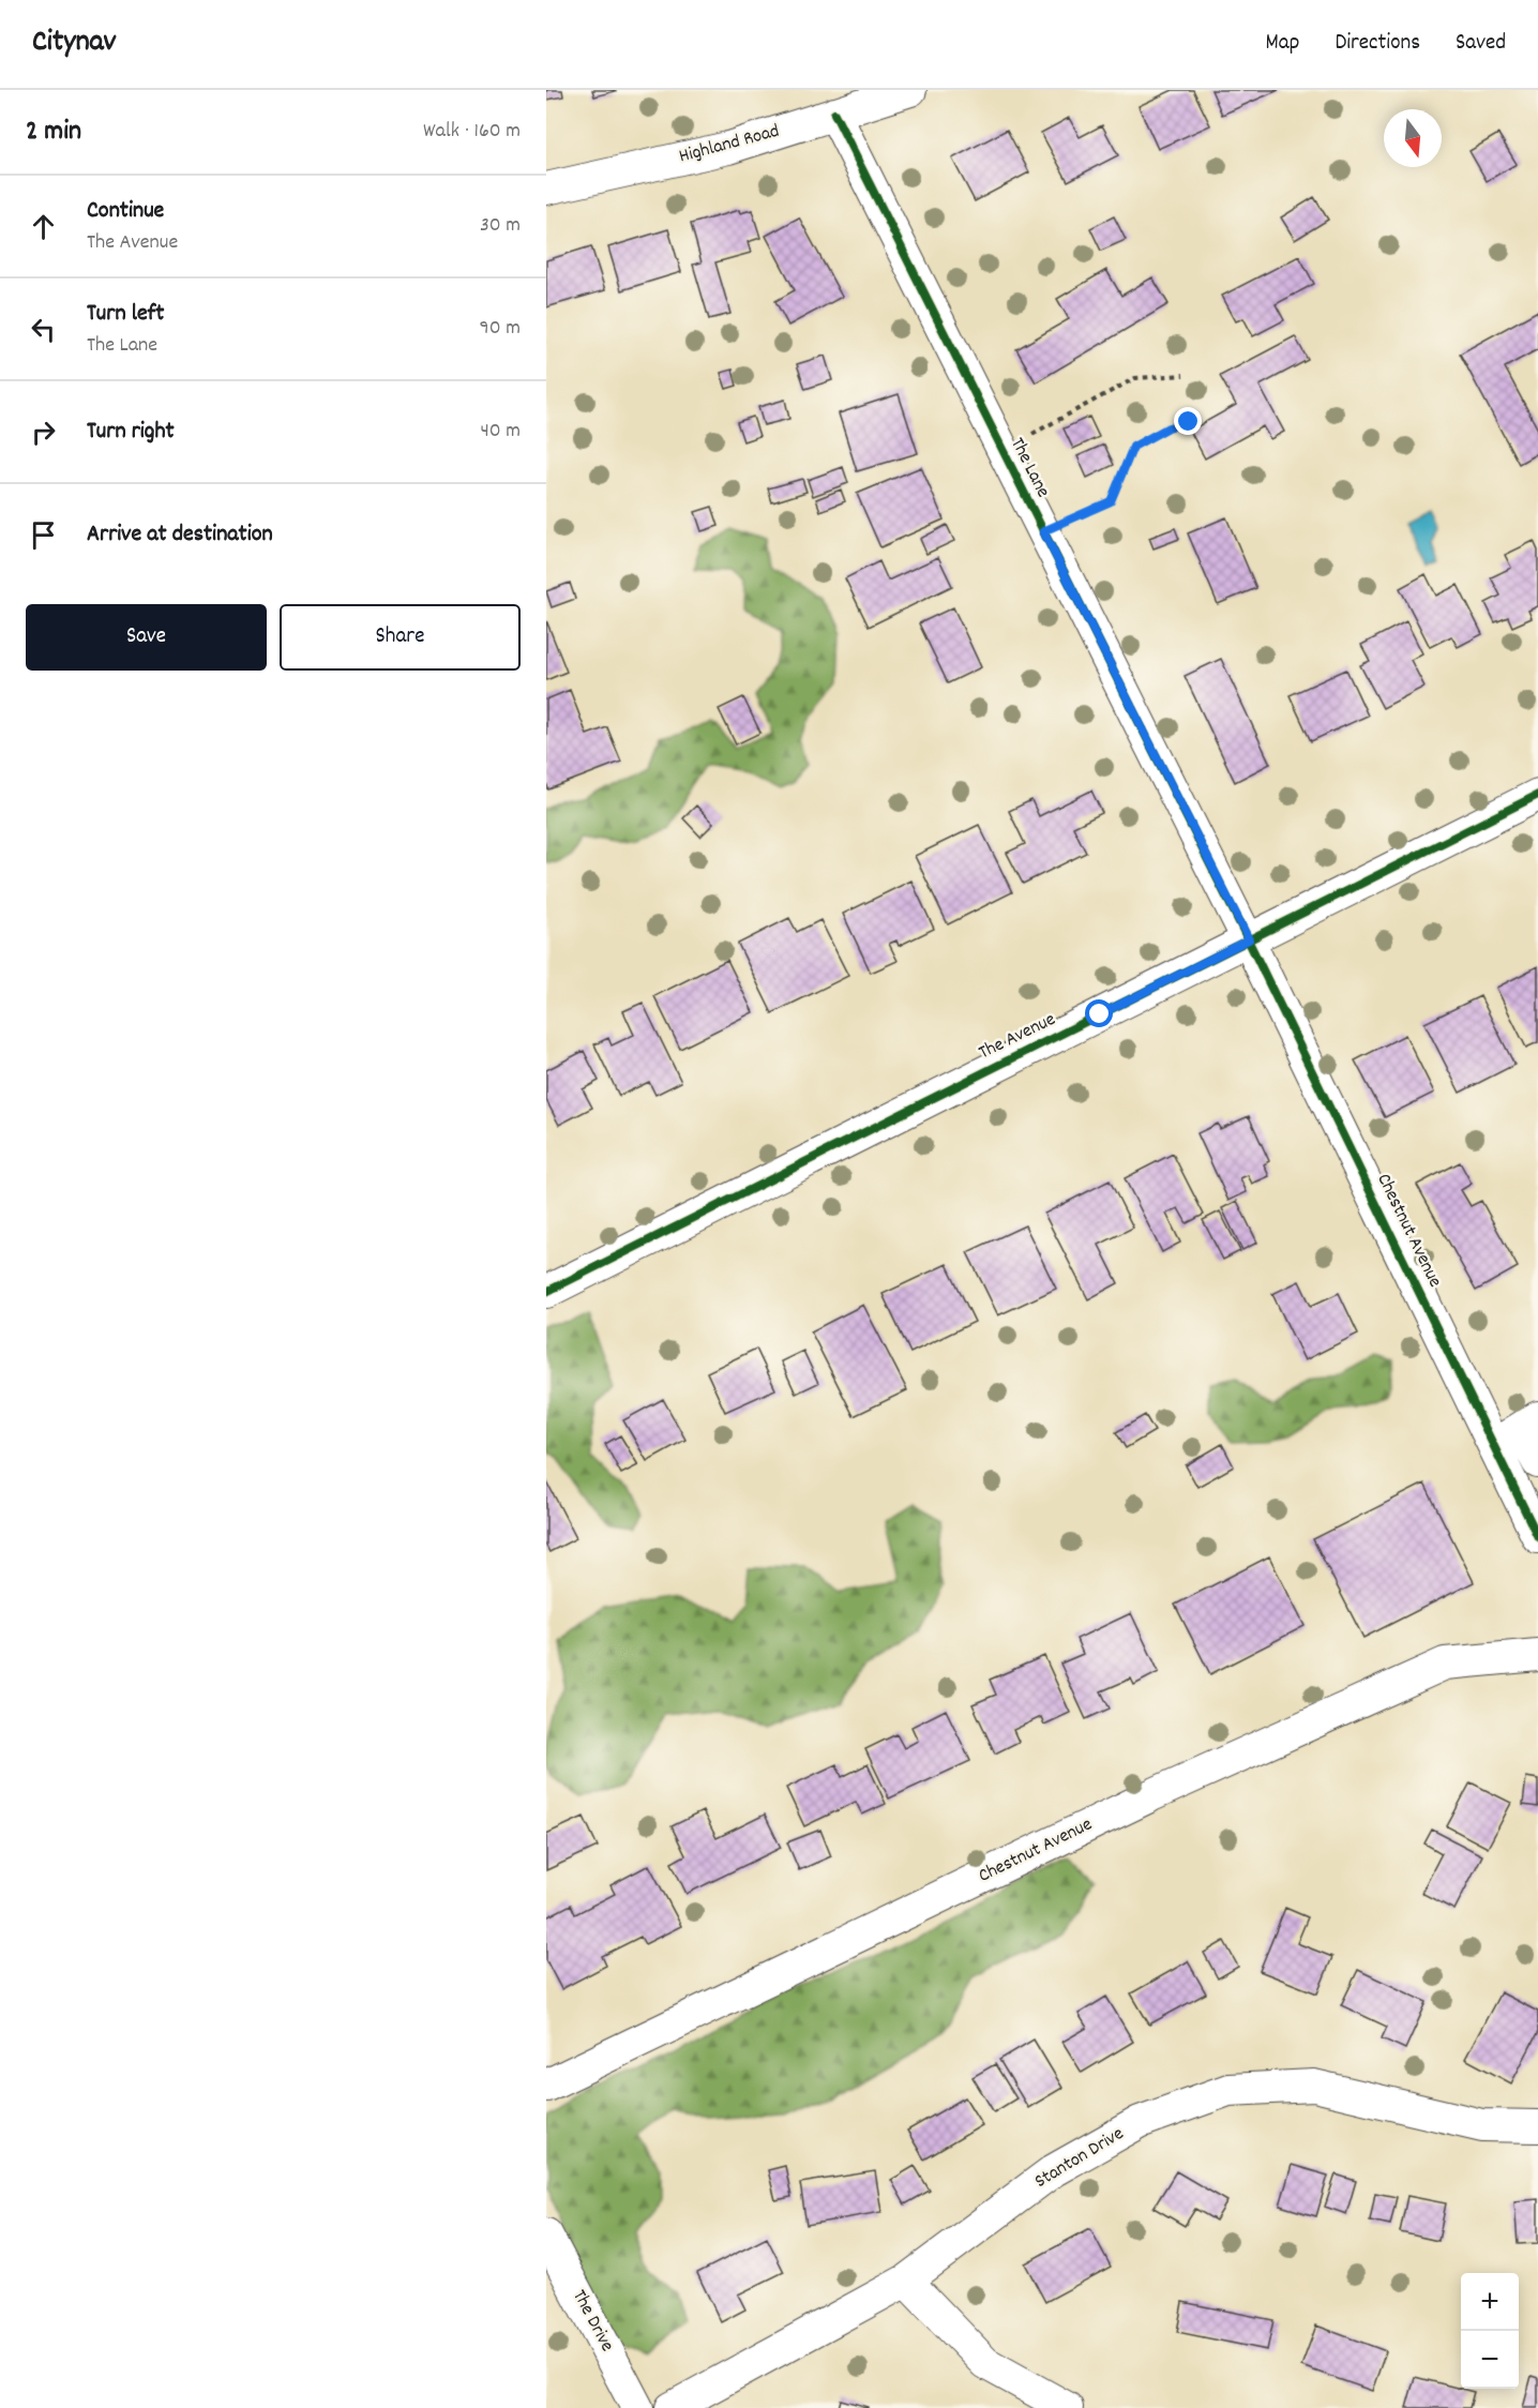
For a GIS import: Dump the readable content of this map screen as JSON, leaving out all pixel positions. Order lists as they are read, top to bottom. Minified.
{"streets":{"street":["Highland Road","The Lane","The Avenue","Chestnut Avenue","Stanton Drive","The Drive"]},"crossings":[["Highland Road","The Lane"],["The Lane","The Avenue"],["The Lane","Chestnut Avenue"],["The Avenue","Chestnut Avenue"]],"north":"bottom","page":{"header":"Citynav","nav":["Map","Directions","Saved"],"heading":["2 min","Walk · 160 m"],"list":[["Continue","The Avenue","30 m"],["Turn left","The Lane","90 m"],["Turn right","40 m"],"Arrive at destination"],"buttons":["Save","Share"],"map_buttons":["+","−"]}}
